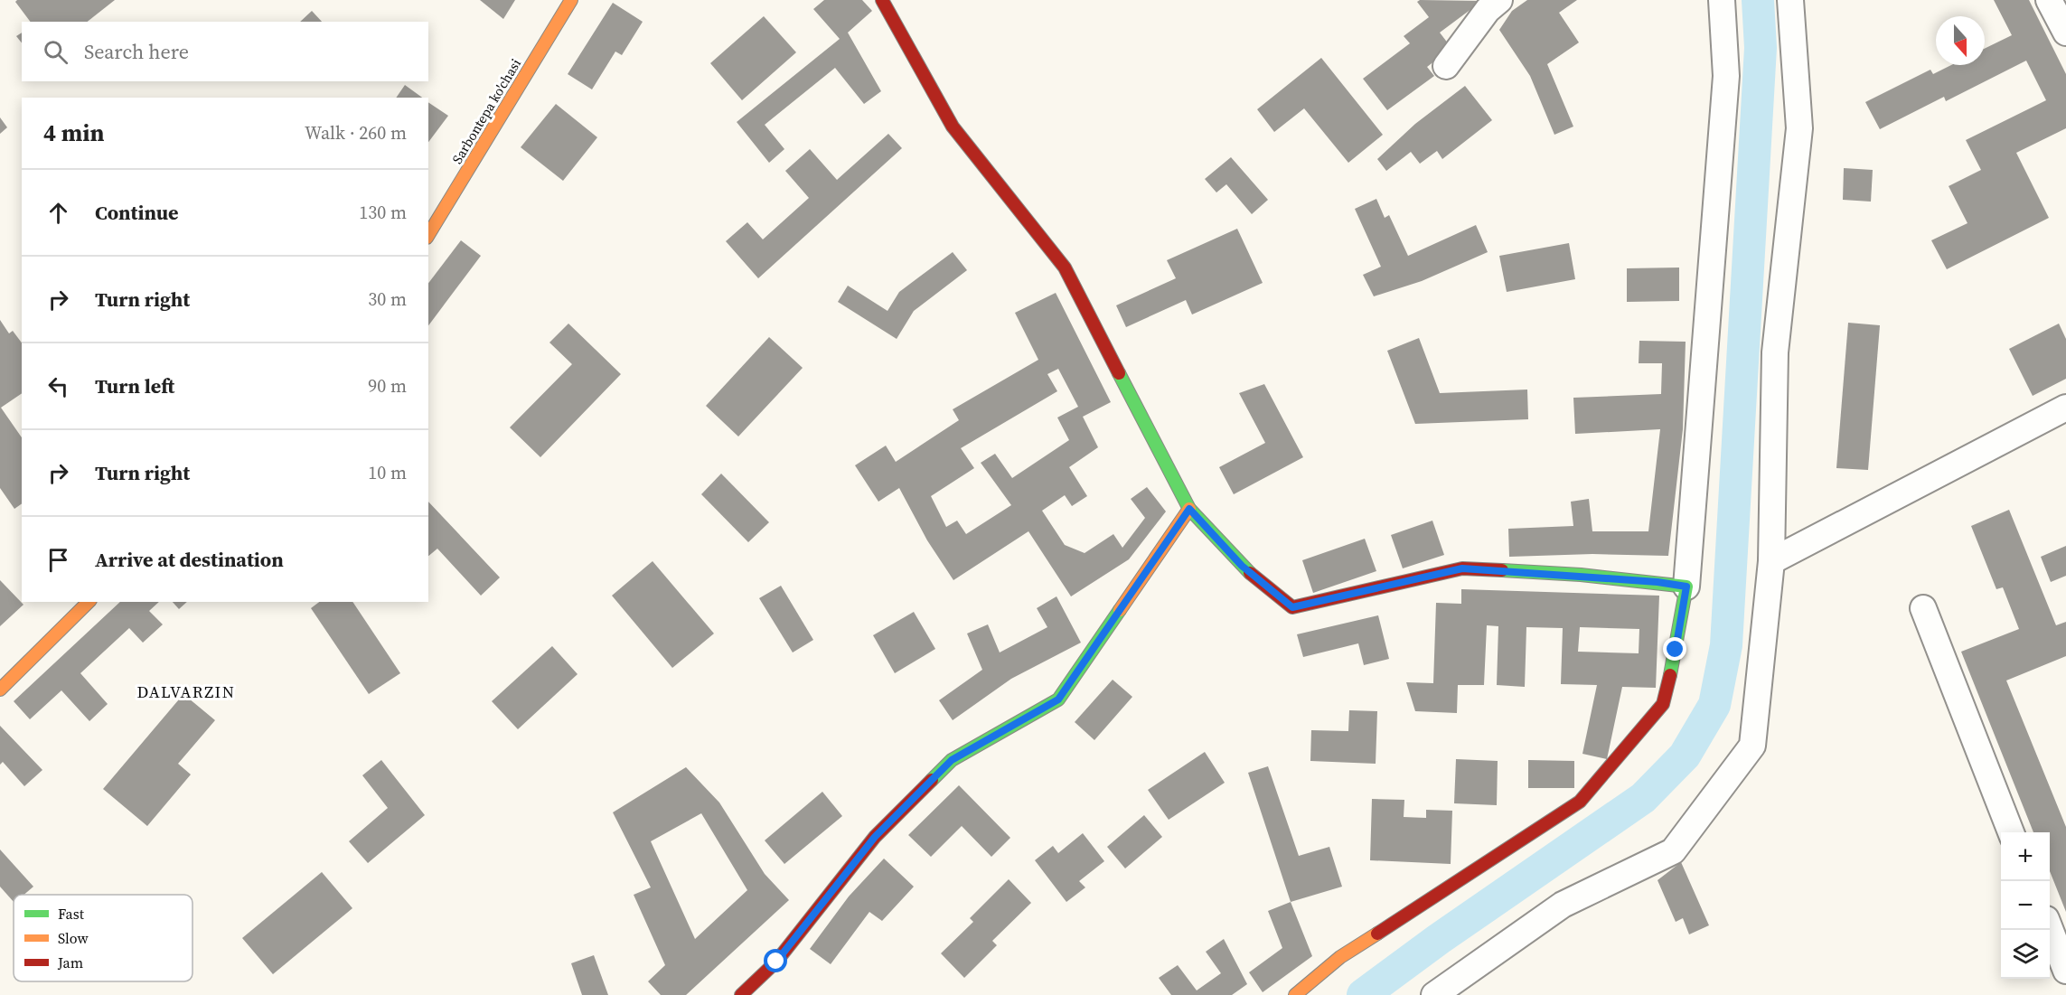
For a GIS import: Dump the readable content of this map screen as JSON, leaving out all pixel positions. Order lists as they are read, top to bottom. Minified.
{"streets":{"street":["Sarbontepa ko'chasi"]},"districts":["DALVARZIN"],"legend":["Fast","Slow","Jam"],"north":"bottom","page":{"search":"Search here","heading":["4 min","Walk · 260 m"],"list":[["Continue","130 m"],["Turn right","30 m"],["Turn left","90 m"],["Turn right","10 m"],"Arrive at destination"],"map_buttons":["+","−"]}}
